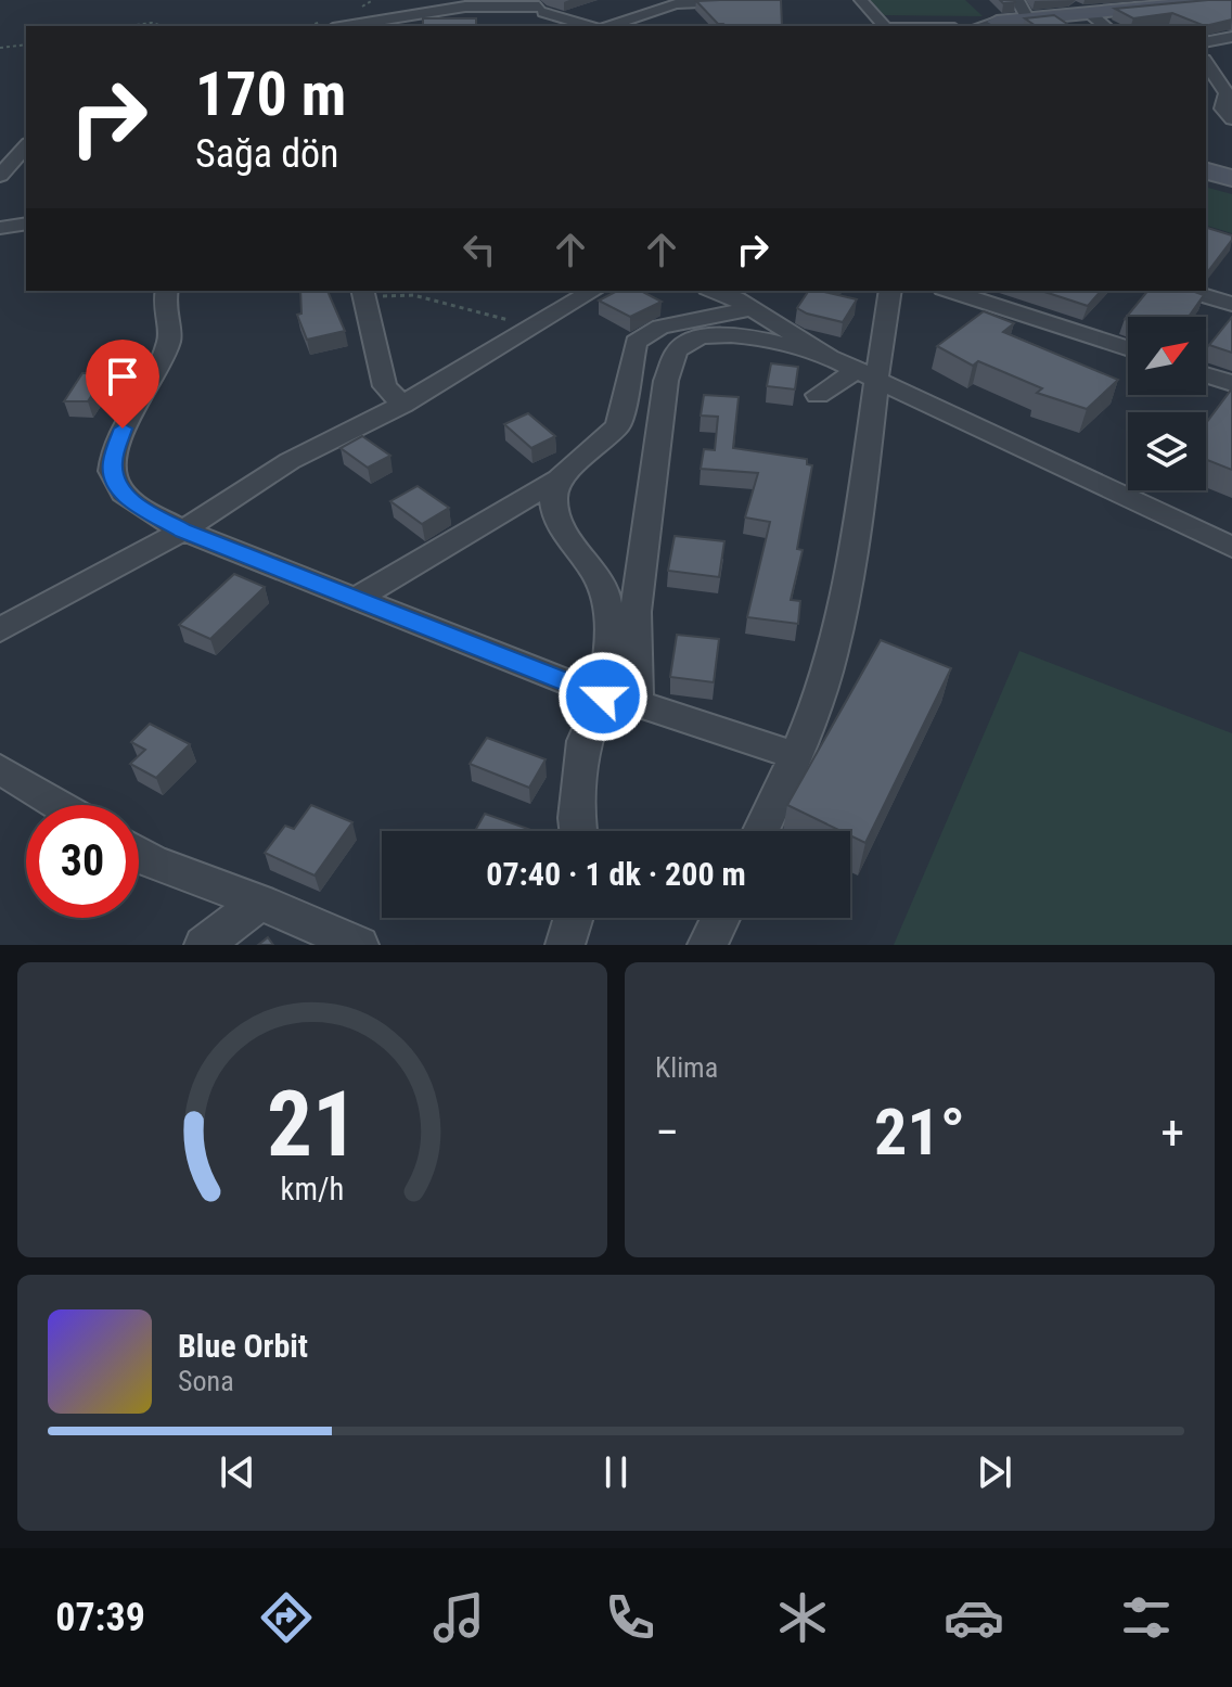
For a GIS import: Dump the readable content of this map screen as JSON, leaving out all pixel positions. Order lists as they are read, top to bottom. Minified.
{"north":"top right","page":{"turn":["170 m","Sağa dön"],"limit":"30","trip":"07:40 · 1 dk · 200 m","tile":"Klima","heat":["−","21°","+"],"song":["Blue Orbit","Sona"],"tabs":"07:39","gauge":["21","km/h"]}}
